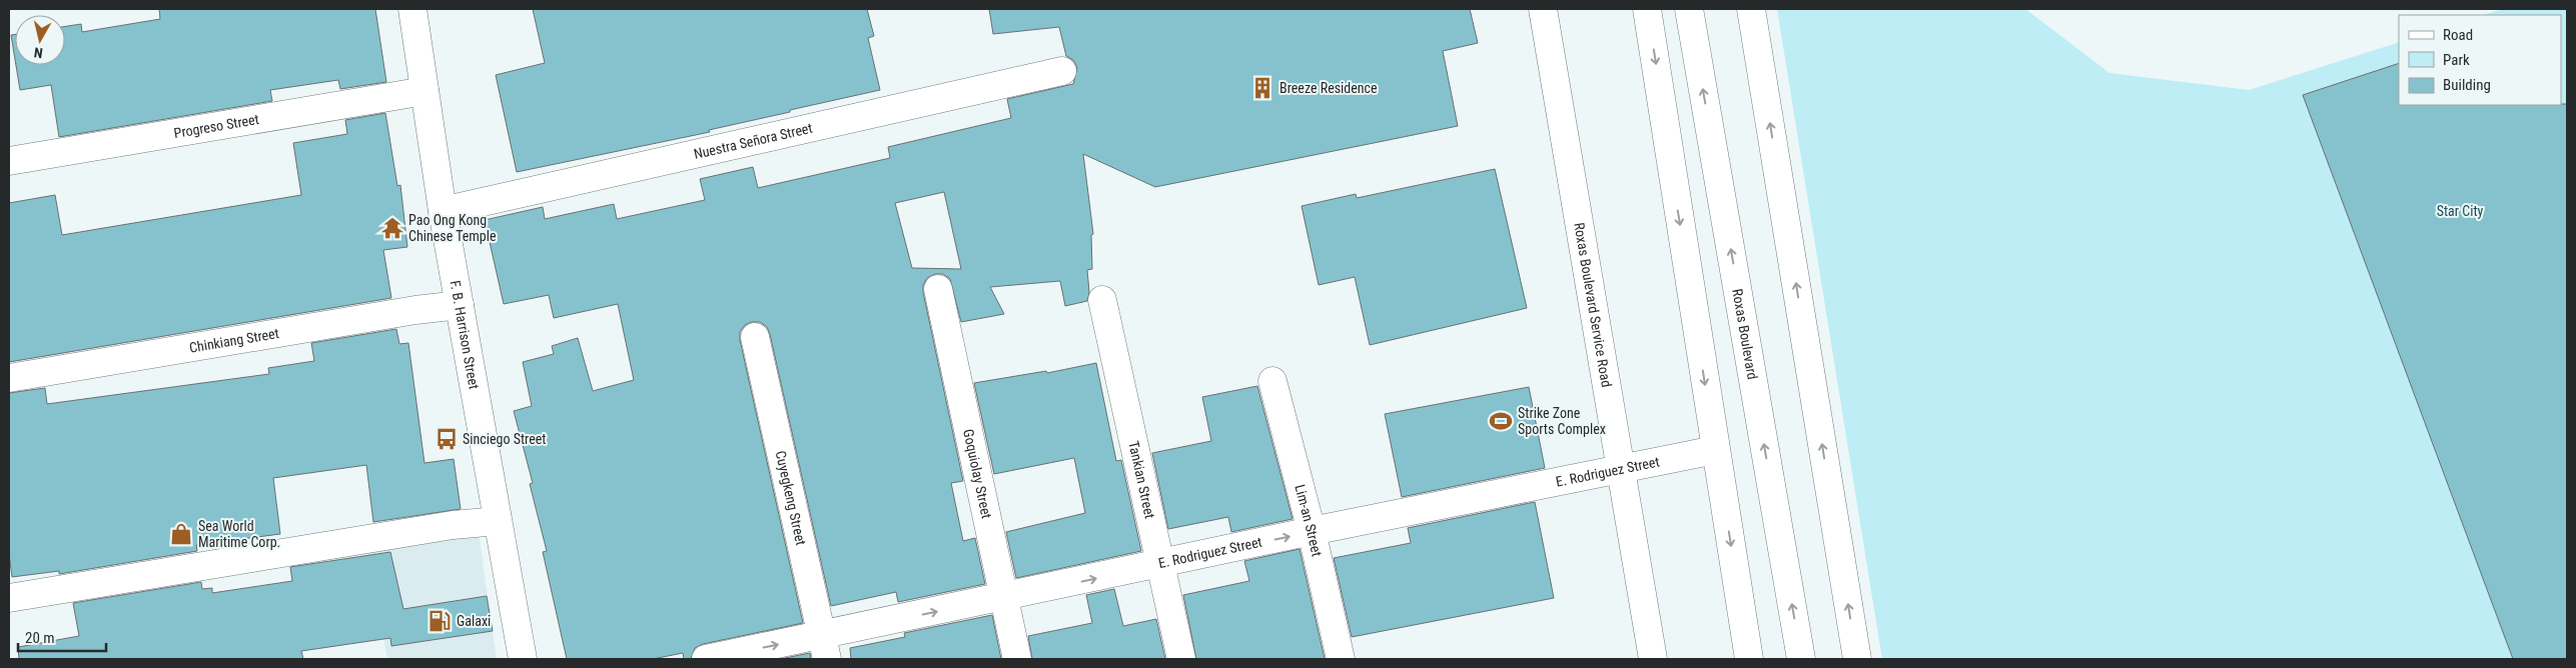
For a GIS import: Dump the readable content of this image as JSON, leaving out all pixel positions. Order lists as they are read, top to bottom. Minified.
{"streets":{"main road":["Progreso Street","Nuestra Señora Street","Roxas Boulevard Service Road","F. B. Harrison Street","Roxas Boulevard","Chinkiang Street","E. Rodriguez Street","Goquiolay Street","Tankian Street","Cuyegkeng Street","Lim-an Street"]},"crossings":[["Progreso Street","F. B. Harrison Street"],["Nuestra Señora Street","F. B. Harrison Street"],["Roxas Boulevard Service Road","E. Rodriguez Street"],["F. B. Harrison Street","Chinkiang Street"],["E. Rodriguez Street","Goquiolay Street"],["E. Rodriguez Street","Tankian Street"],["E. Rodriguez Street","Cuyegkeng Street"],["E. Rodriguez Street","Lim-an Street"]],"one_way":["E. Rodriguez Street"],"parks":["Star City"],"places":{"building":["Breeze Residence"],"temple":["Pao Ong Kong Chinese Temple"],"sports":["Strike Zone Sports Complex"],"bus stop":["Sinciego Street"],"shop":["Sea World Maritime Corp."],"fuel station":["Galaxi"]},"legend":["Road","Park","Building"],"scale_bar":"20 m","north":"bottom"}
